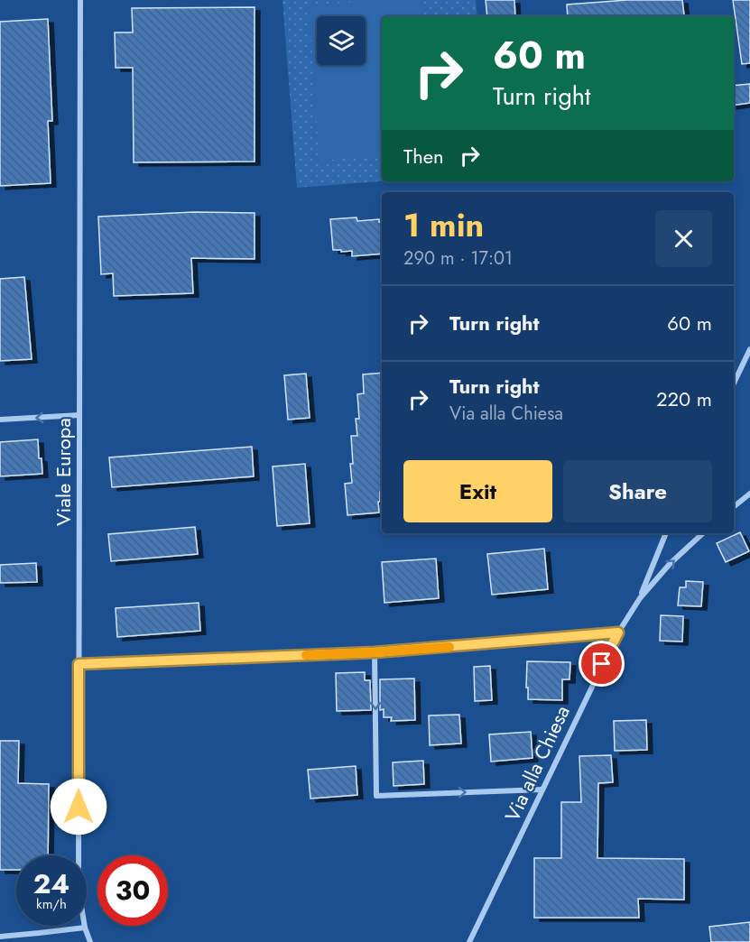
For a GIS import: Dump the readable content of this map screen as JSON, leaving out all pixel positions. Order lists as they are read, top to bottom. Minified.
{"streets":{"street":["Viale Europa","Via alla Chiesa"]},"page":{"turn":["60 m","Turn right"],"then":"Then","heading":["1 min","290 m · 17:01"],"list":[{"name":"Turn right","value":"60 m"},{"name":"Turn right","note":"Via alla Chiesa","value":"220 m"}],"buttons":["Exit","Share"],"speed":"24 km/h","limit":"30"}}
